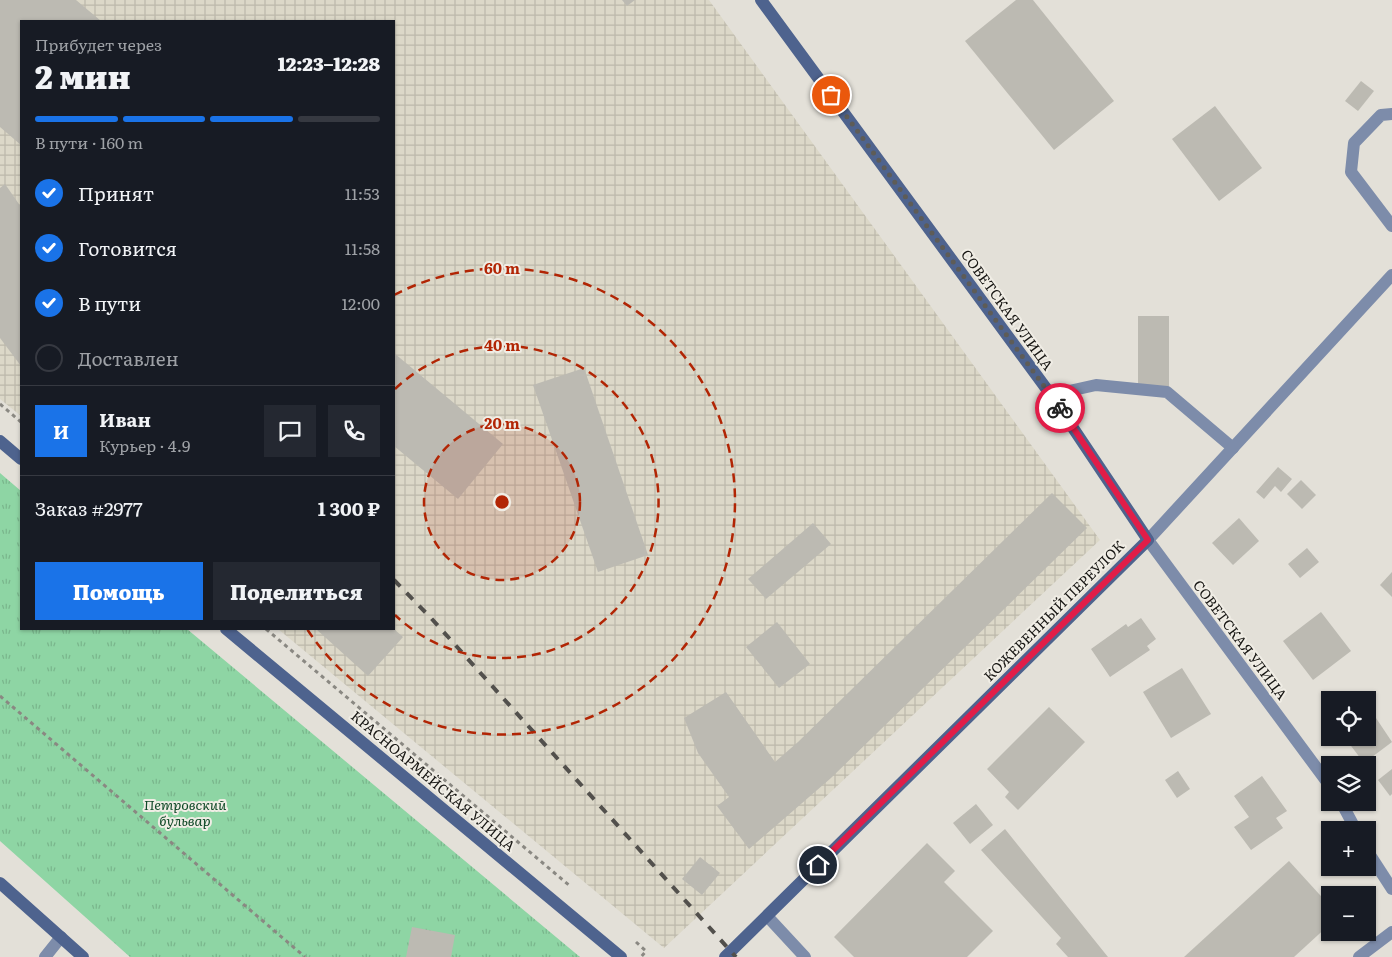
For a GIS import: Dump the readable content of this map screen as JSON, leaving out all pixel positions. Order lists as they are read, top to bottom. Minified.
{"streets":{"street":["СОВЕТСКАЯ УЛИЦА","КОЖЕВЕННЫЙ ПЕРЕУЛОК","КРАСНОАРМЕЙСКАЯ УЛИЦА"]},"crossings":[["СОВЕТСКАЯ УЛИЦА","КОЖЕВЕННЫЙ ПЕРЕУЛОК"]],"parks":["Петровский бульвар"],"page":{"heading":["2 мин","Прибудет через","12:23–12:28"],"panel":["Иван","Курьер · 4.9","Заказ #2977","1 300 ₽"],"bar":"В пути · 160 m","list":[["Принят","11:53"],["Готовится","11:58"],["В пути","12:00"],"Доставлен"],"round":"И","buttons":["Помощь","Поделиться"],"map_buttons":["+","−"]},"rings":["60 m","40 m","20 m"]}
